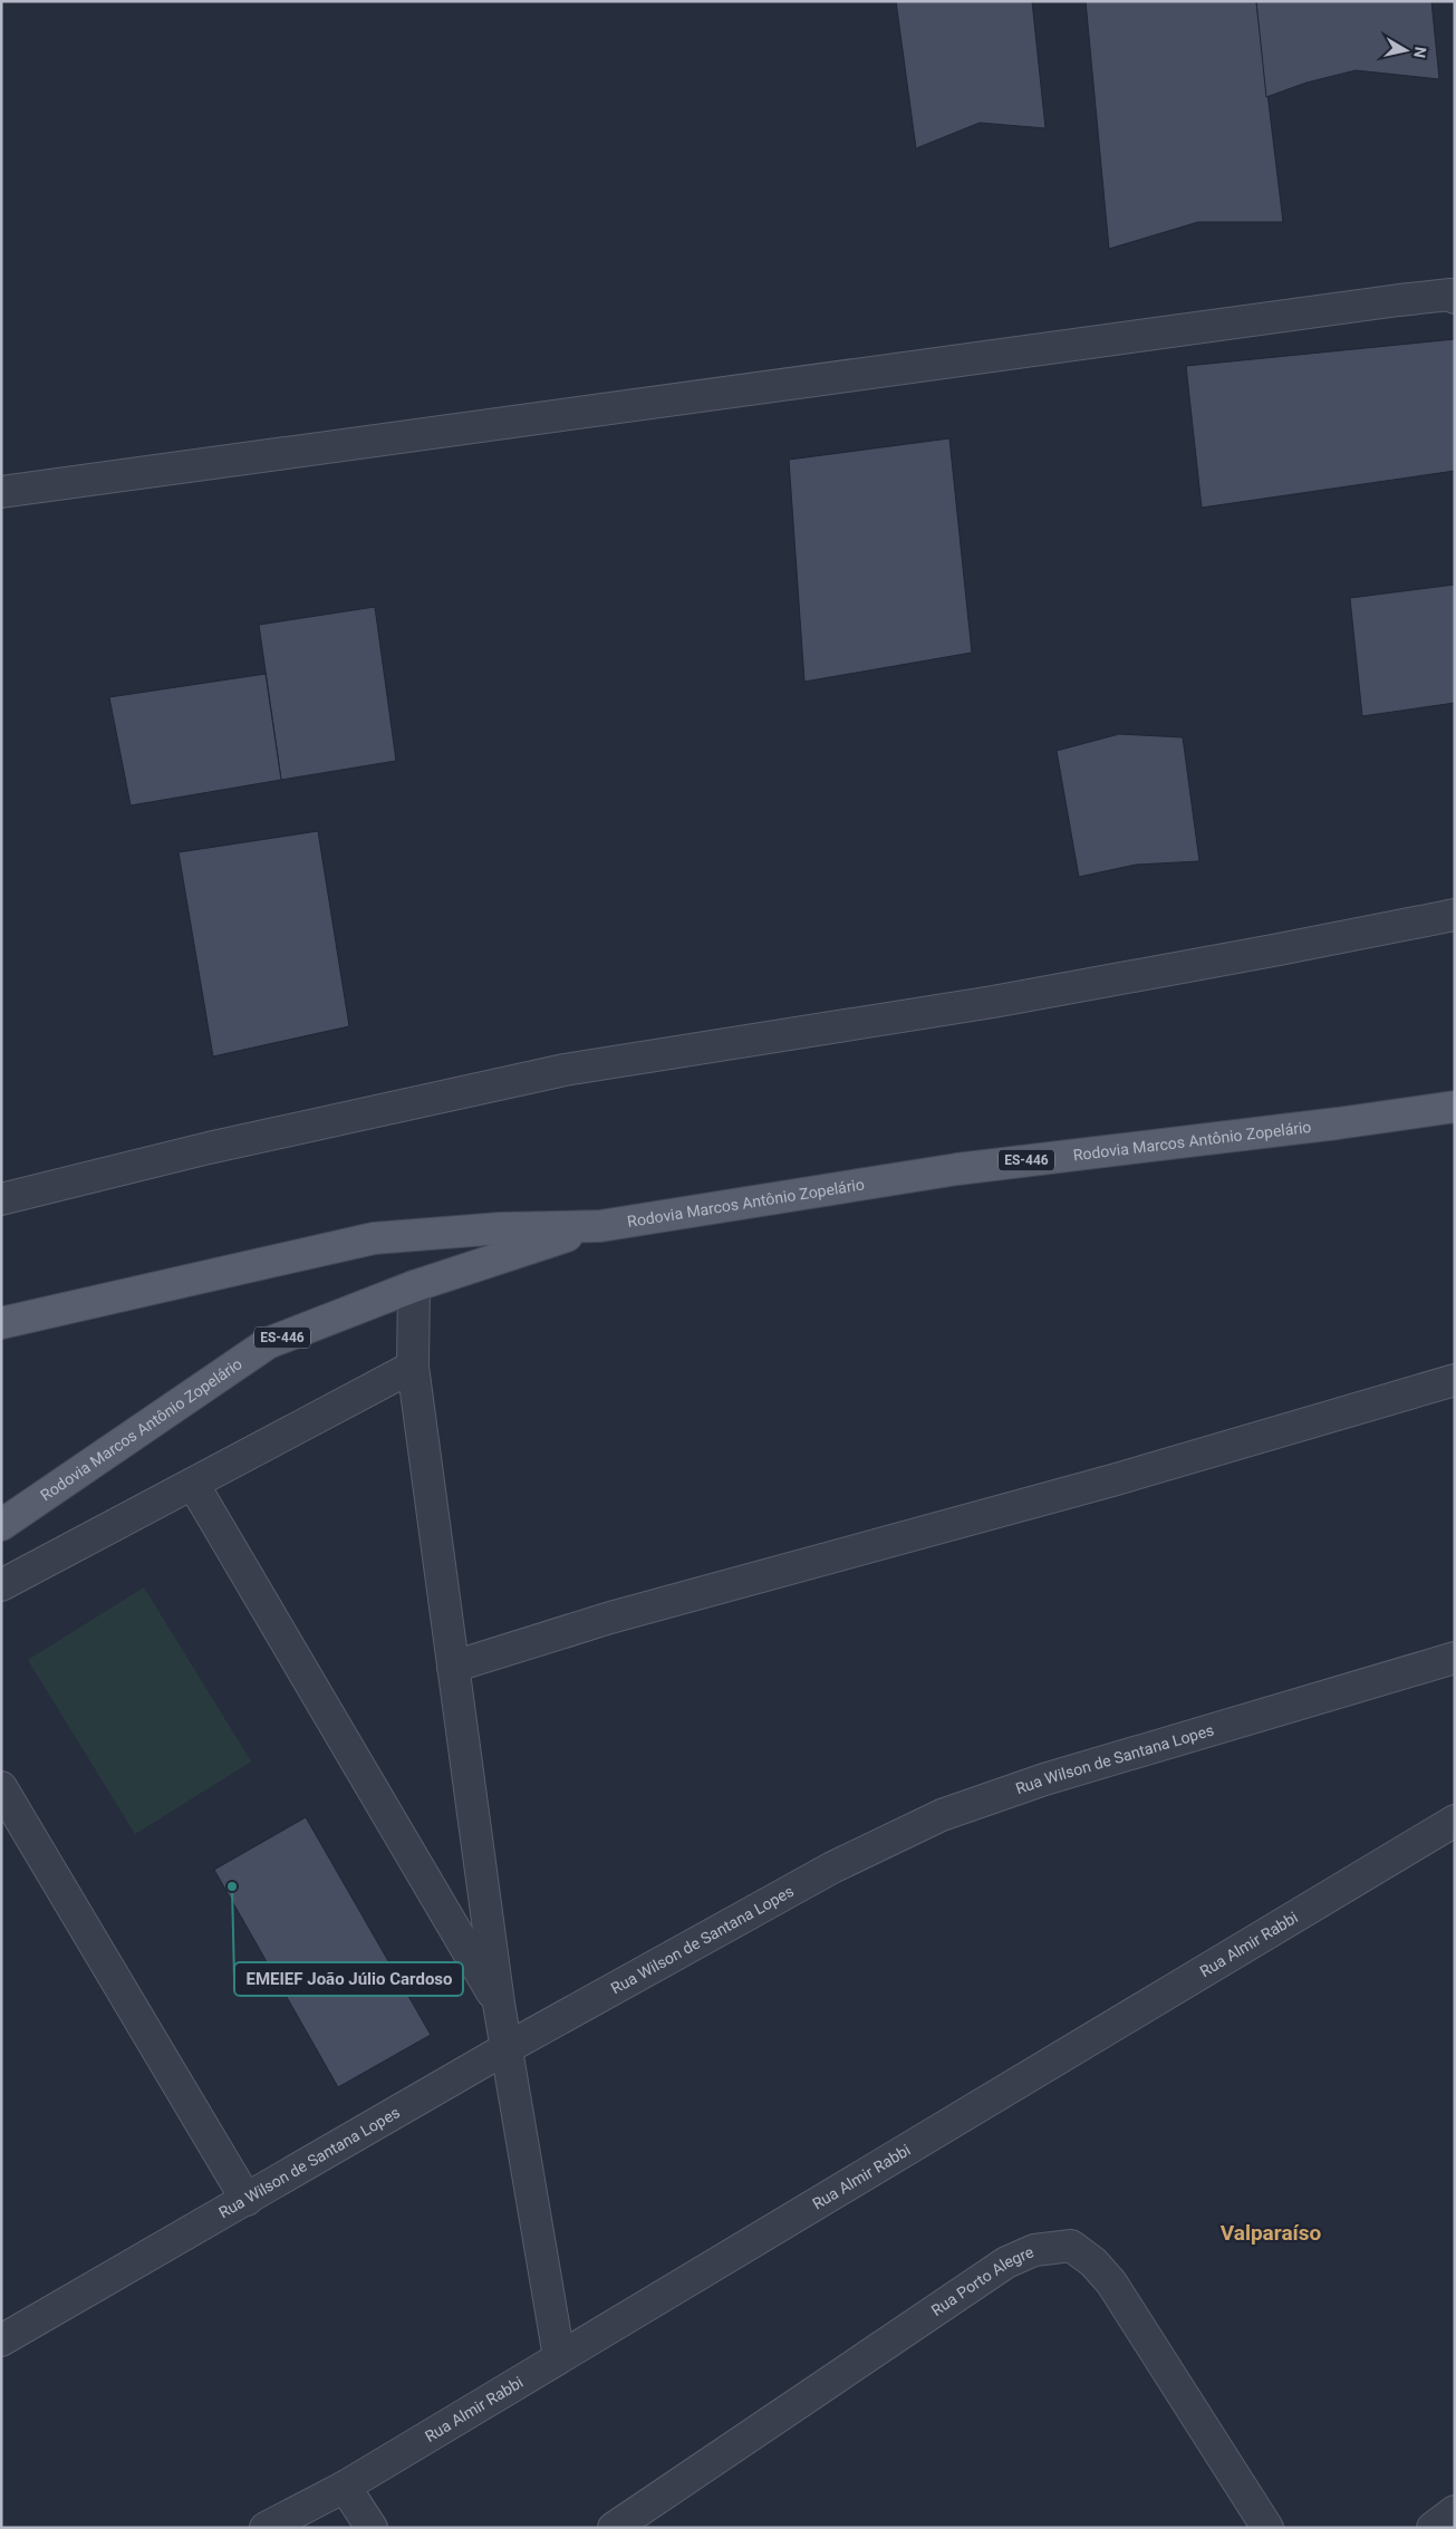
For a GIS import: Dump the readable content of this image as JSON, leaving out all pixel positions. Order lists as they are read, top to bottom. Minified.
{"streets":{"main road":["Rodovia Marcos Antônio Zopelário","ES-446"],"street":["Rua Wilson de Santana Lopes","Rua Almir Rabbi","Rua Porto Alegre"]},"districts":["Valparaíso"],"places":["EMEIEF João Júlio Cardoso"],"north":"right"}
